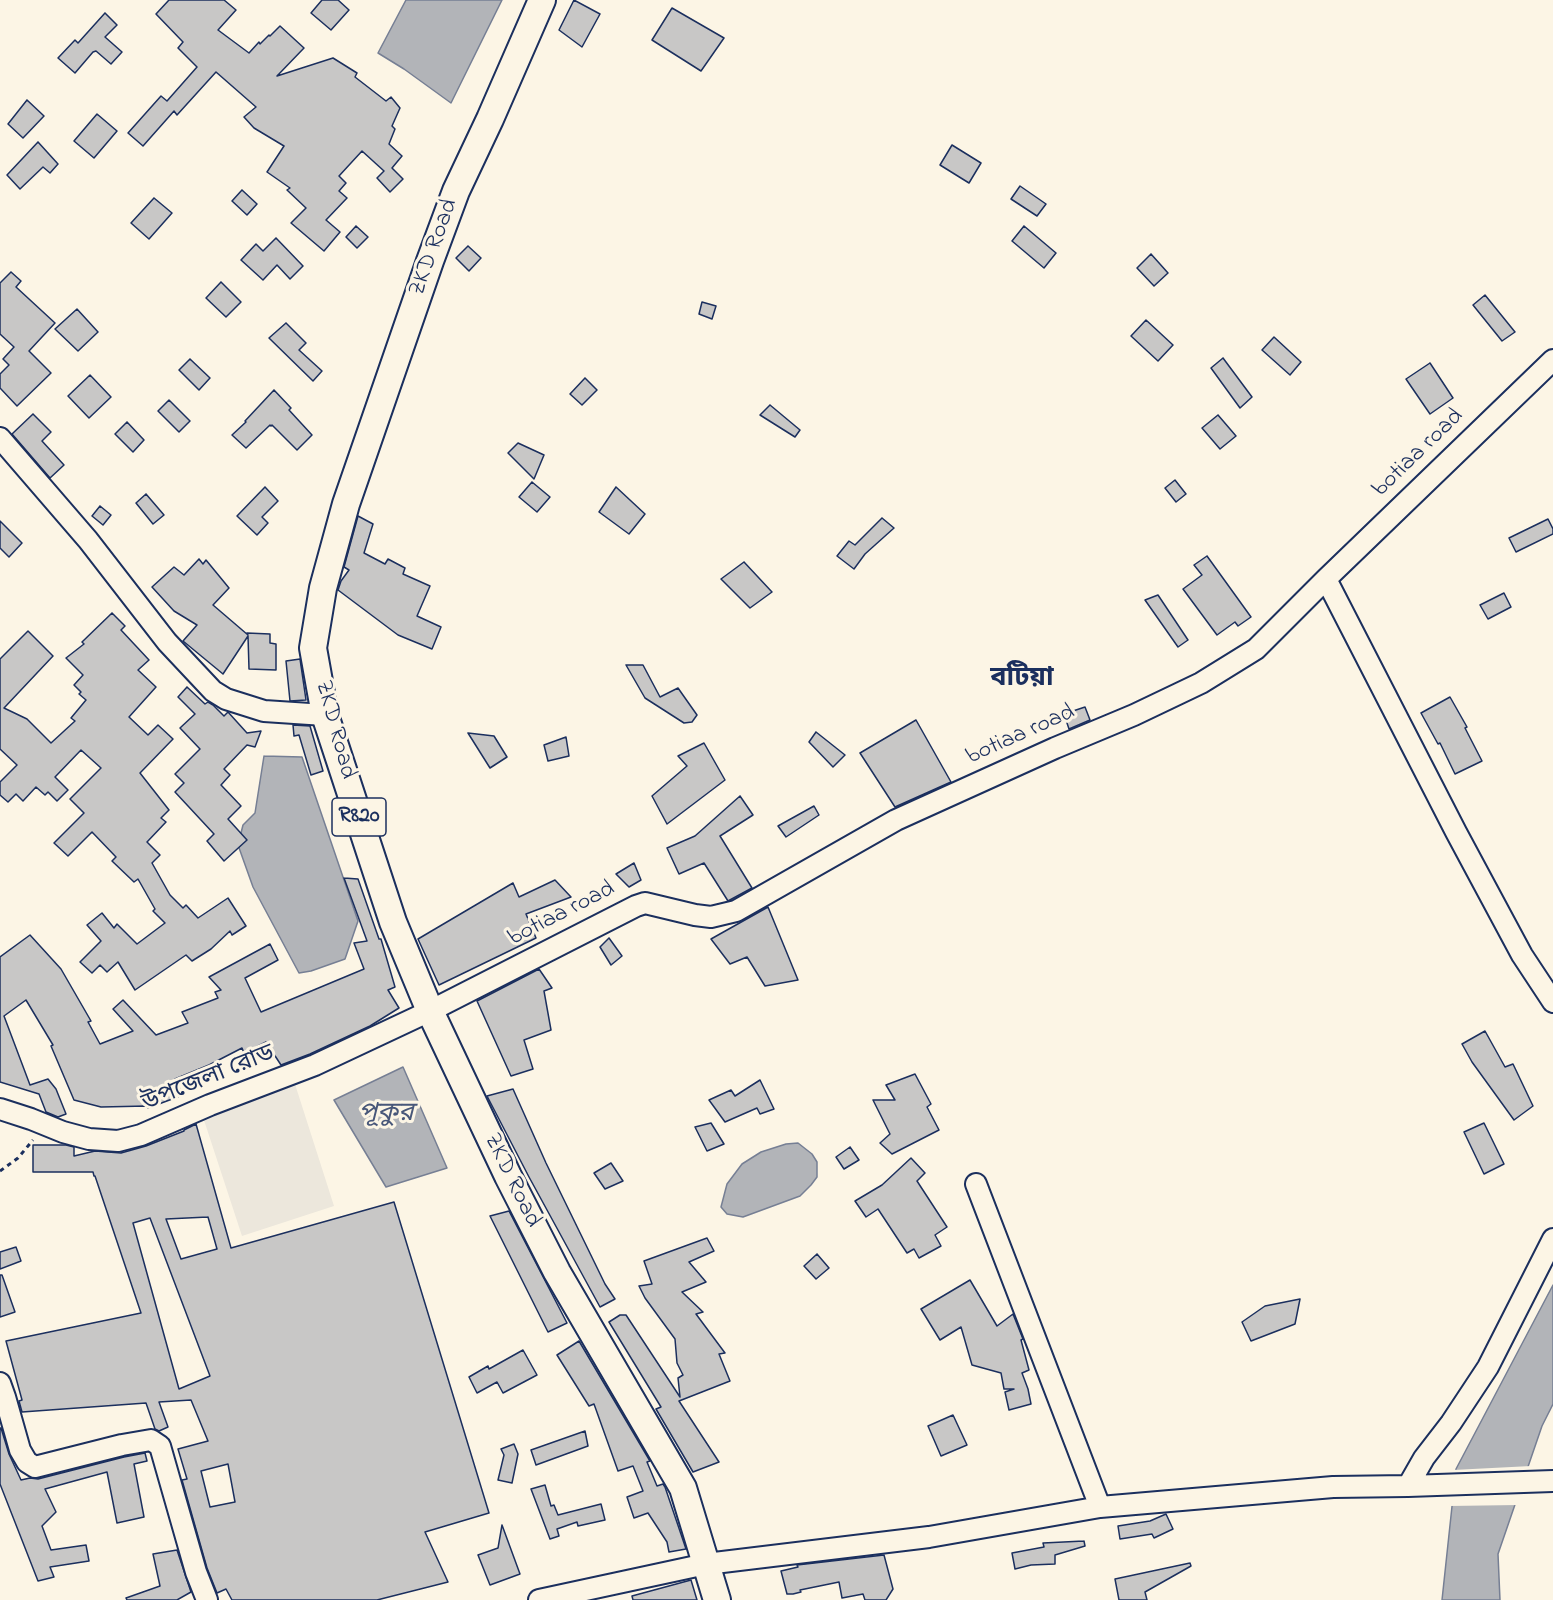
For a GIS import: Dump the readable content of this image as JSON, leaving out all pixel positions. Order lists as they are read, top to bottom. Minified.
{"streets":{"main road":["ZKD Road","R820"],"street":["botiaa road","উপজেলা রোড"]},"crossings":[["ZKD Road","botiaa road"],["ZKD Road","উপজেলা রোড"],["botiaa road","উপজেলা রোড"]],"districts":["বটিয়া"],"water":["পূকুর"]}
